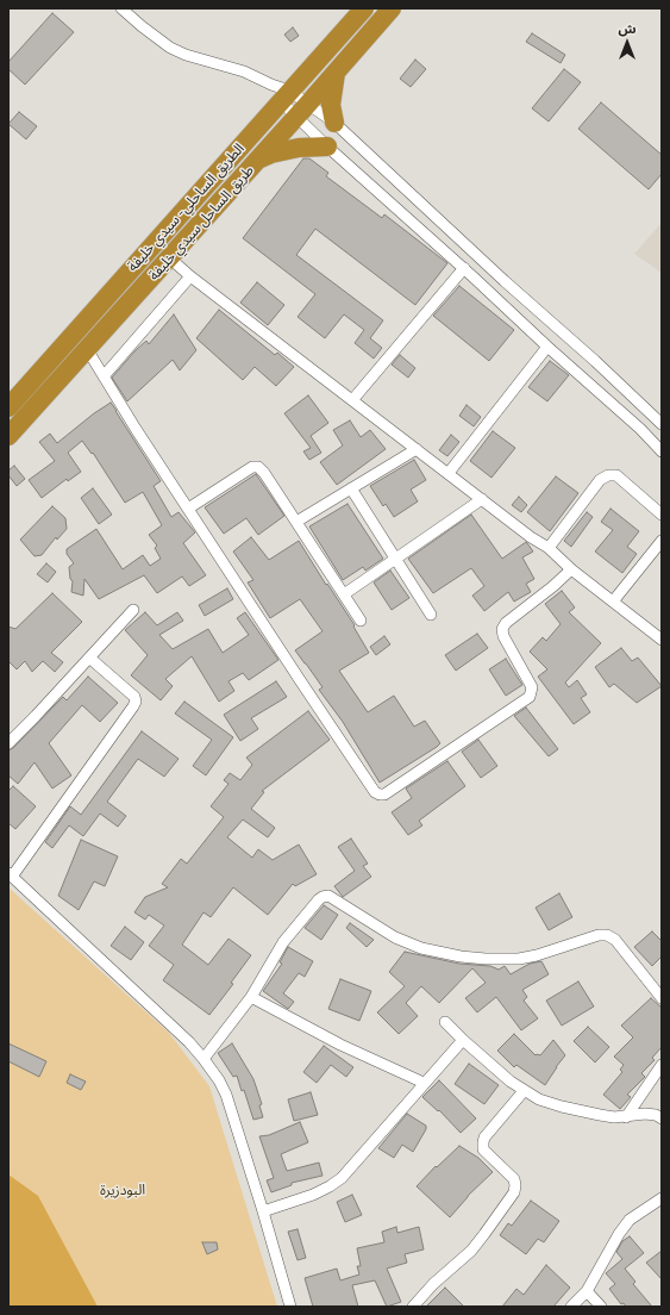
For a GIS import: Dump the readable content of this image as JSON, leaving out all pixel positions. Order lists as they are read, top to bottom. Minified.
{"streets":{"highway":["الطريق الساحلي- سيدي خليفة","طريق الساحل سيدي خليفة"]},"parks":["البودزيرة"],"north":"top"}
